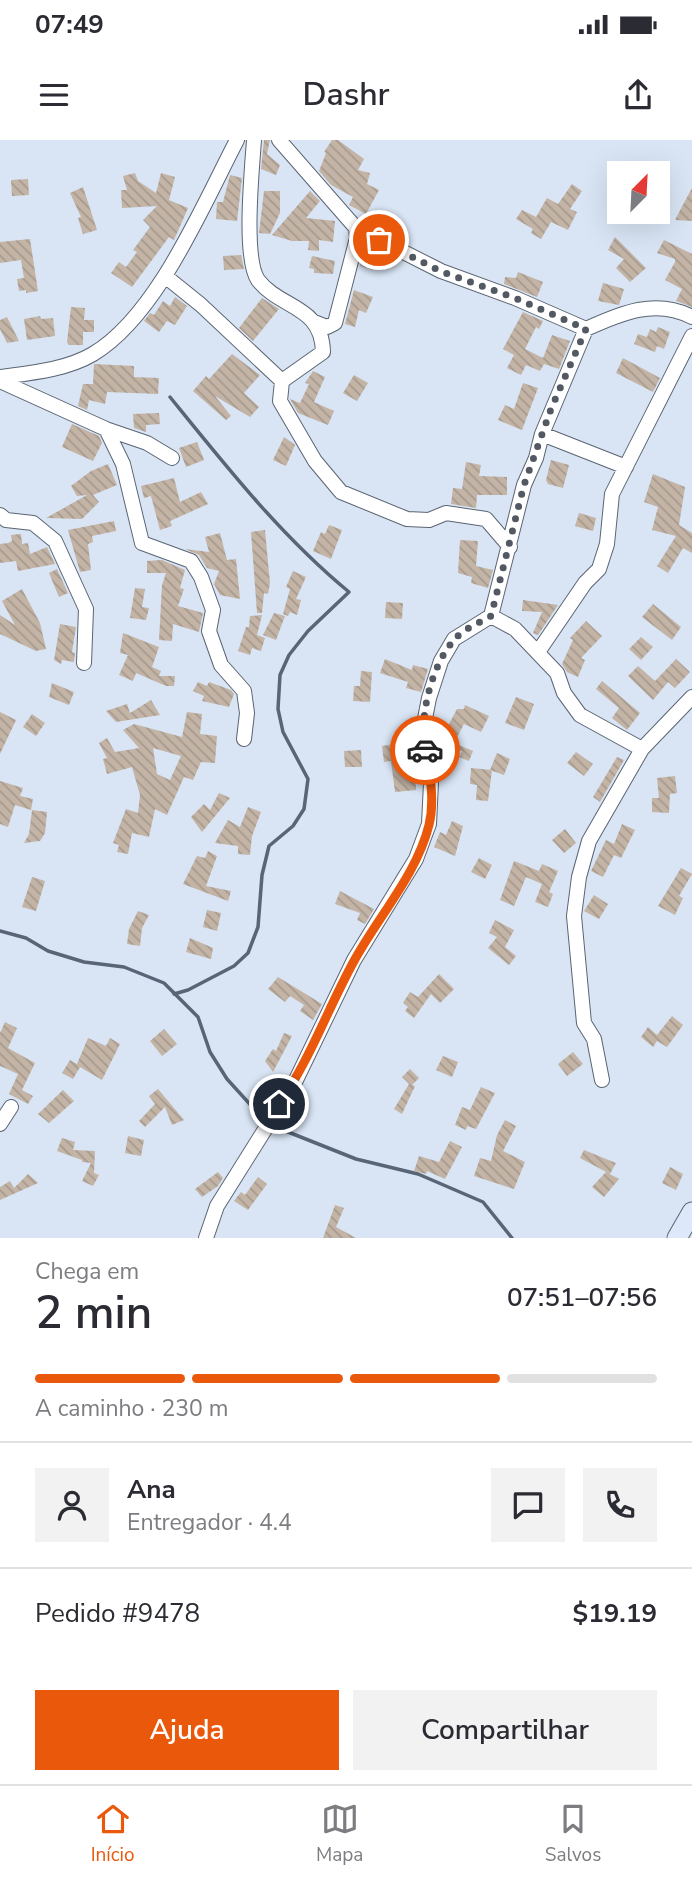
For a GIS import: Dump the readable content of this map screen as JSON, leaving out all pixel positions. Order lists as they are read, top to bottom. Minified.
{"north":"top right","page":{"status":"07:49","header":"Dashr","heading":["2 min","Chega em","07:51–07:56"],"panel":["Ana","Entregador · 4.4","Pedido #9478","$19.19"],"bar":"A caminho · 230 m","buttons":["Ajuda","Compartilhar"],"tabs":["Início","Mapa","Salvos"]}}
